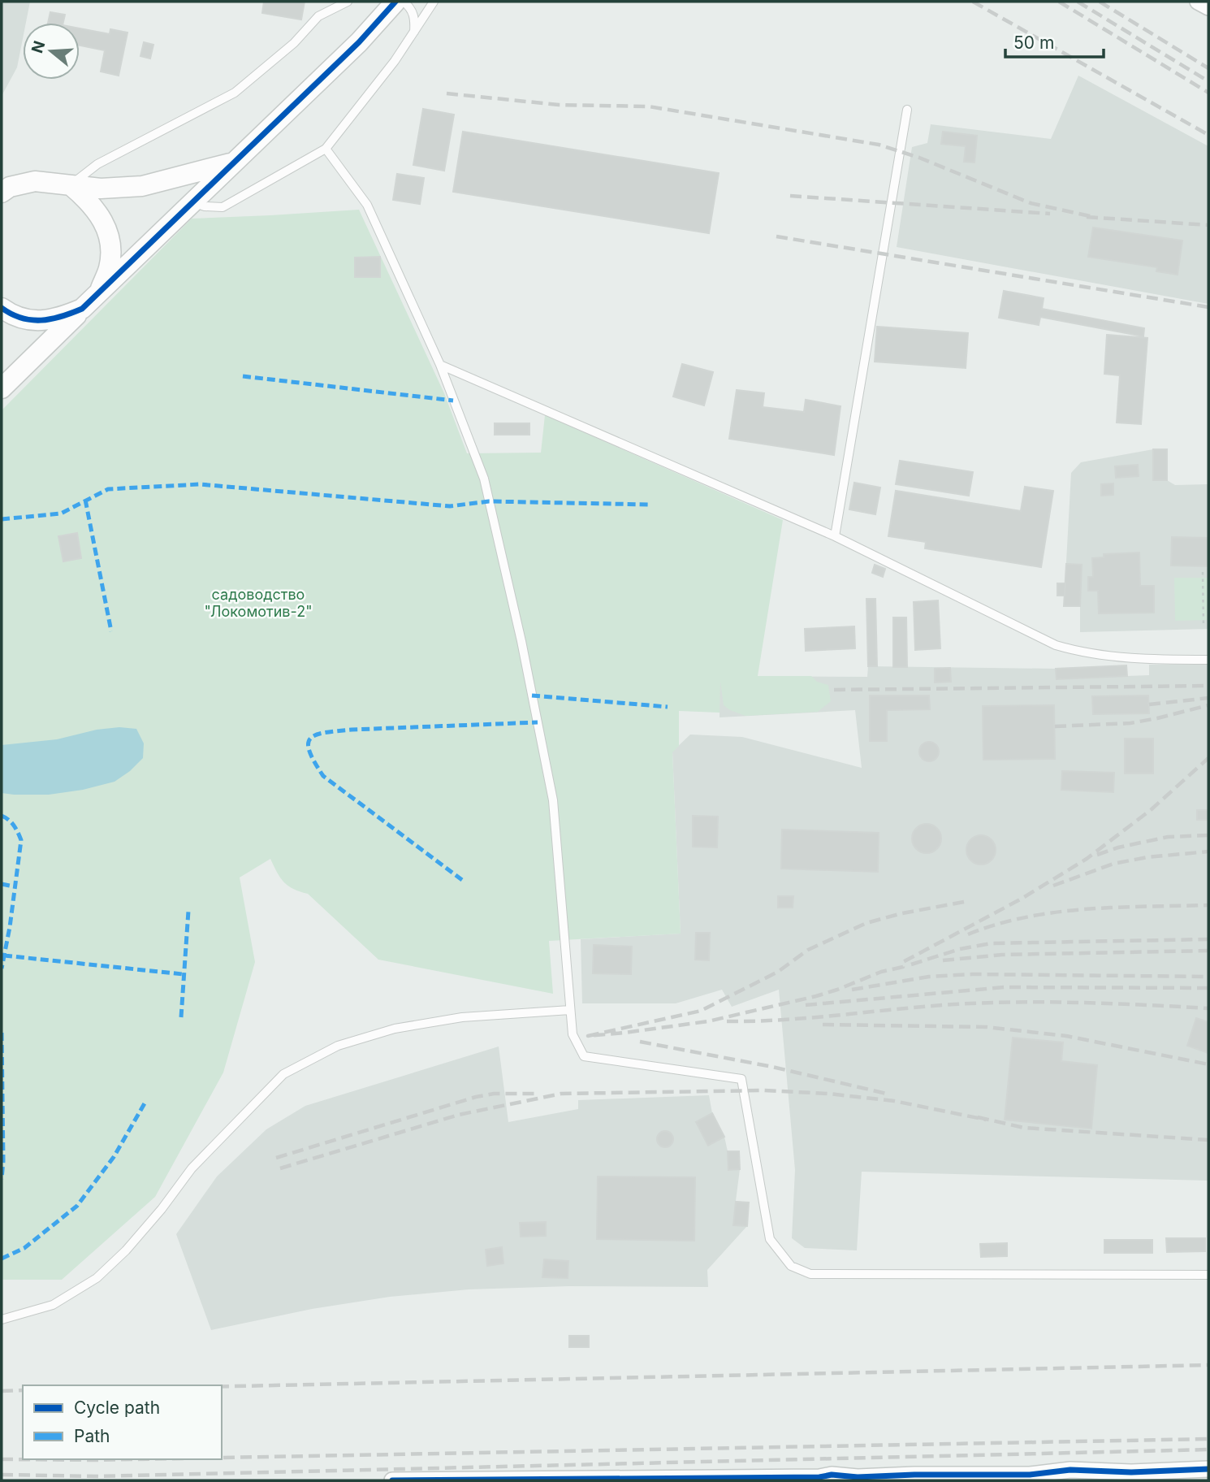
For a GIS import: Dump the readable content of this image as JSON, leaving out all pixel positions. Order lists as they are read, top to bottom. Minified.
{"parks":["садоводство \"Локомотив-2\""],"legend":["Cycle path","Path"],"scale_bar":"50 m","north":"left"}
